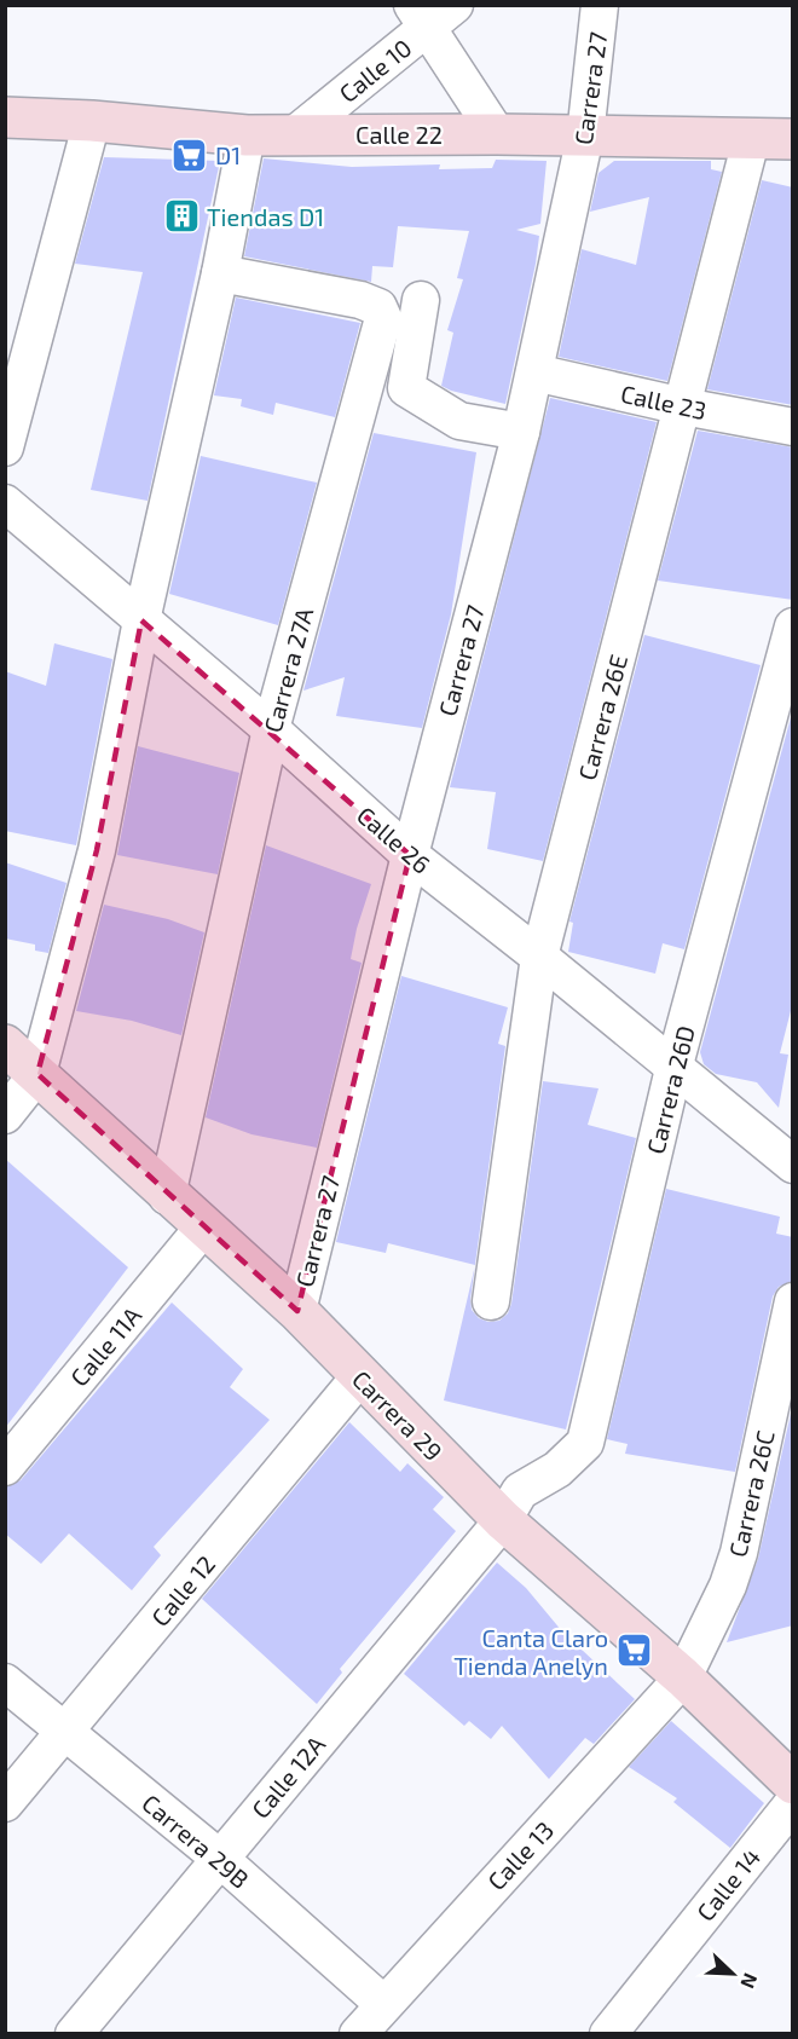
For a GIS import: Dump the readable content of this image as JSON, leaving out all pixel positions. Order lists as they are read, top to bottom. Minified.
{"streets":{"street":["Calle 10","Carrera 27","Calle 22","Calle 23","Carrera 27A","Carrera 26E","Calle 26","Carrera 26D","Calle 11A","Carrera 29","Carrera 26C","Calle 12","Calle 12A","Carrera 29B","Calle 13","Calle 14"]},"crossings":[["Calle 10","Calle 22"],["Carrera 27","Calle 22"],["Carrera 27","Calle 23"],["Carrera 27","Calle 26"],["Carrera 27","Carrera 29"],["Calle 22","Carrera 26E"],["Calle 23","Carrera 26E"],["Carrera 27A","Calle 26"],["Carrera 27A","Carrera 29"],["Carrera 26E","Calle 26"],["Calle 26","Carrera 26D"],["Carrera 26D","Carrera 29"],["Carrera 26D","Calle 12A"],["Calle 11A","Carrera 29"],["Carrera 29","Carrera 26C"],["Carrera 29","Calle 12"],["Carrera 29","Calle 12A"],["Carrera 29","Calle 13"],["Carrera 26C","Calle 13"],["Calle 12","Carrera 29B"],["Calle 12A","Carrera 29B"],["Carrera 29B","Calle 13"]],"places":{"supermarket":["D1","Canta Claro Tienda Anelyn"],"building":["Tiendas D1"]},"north":"bottom right"}
